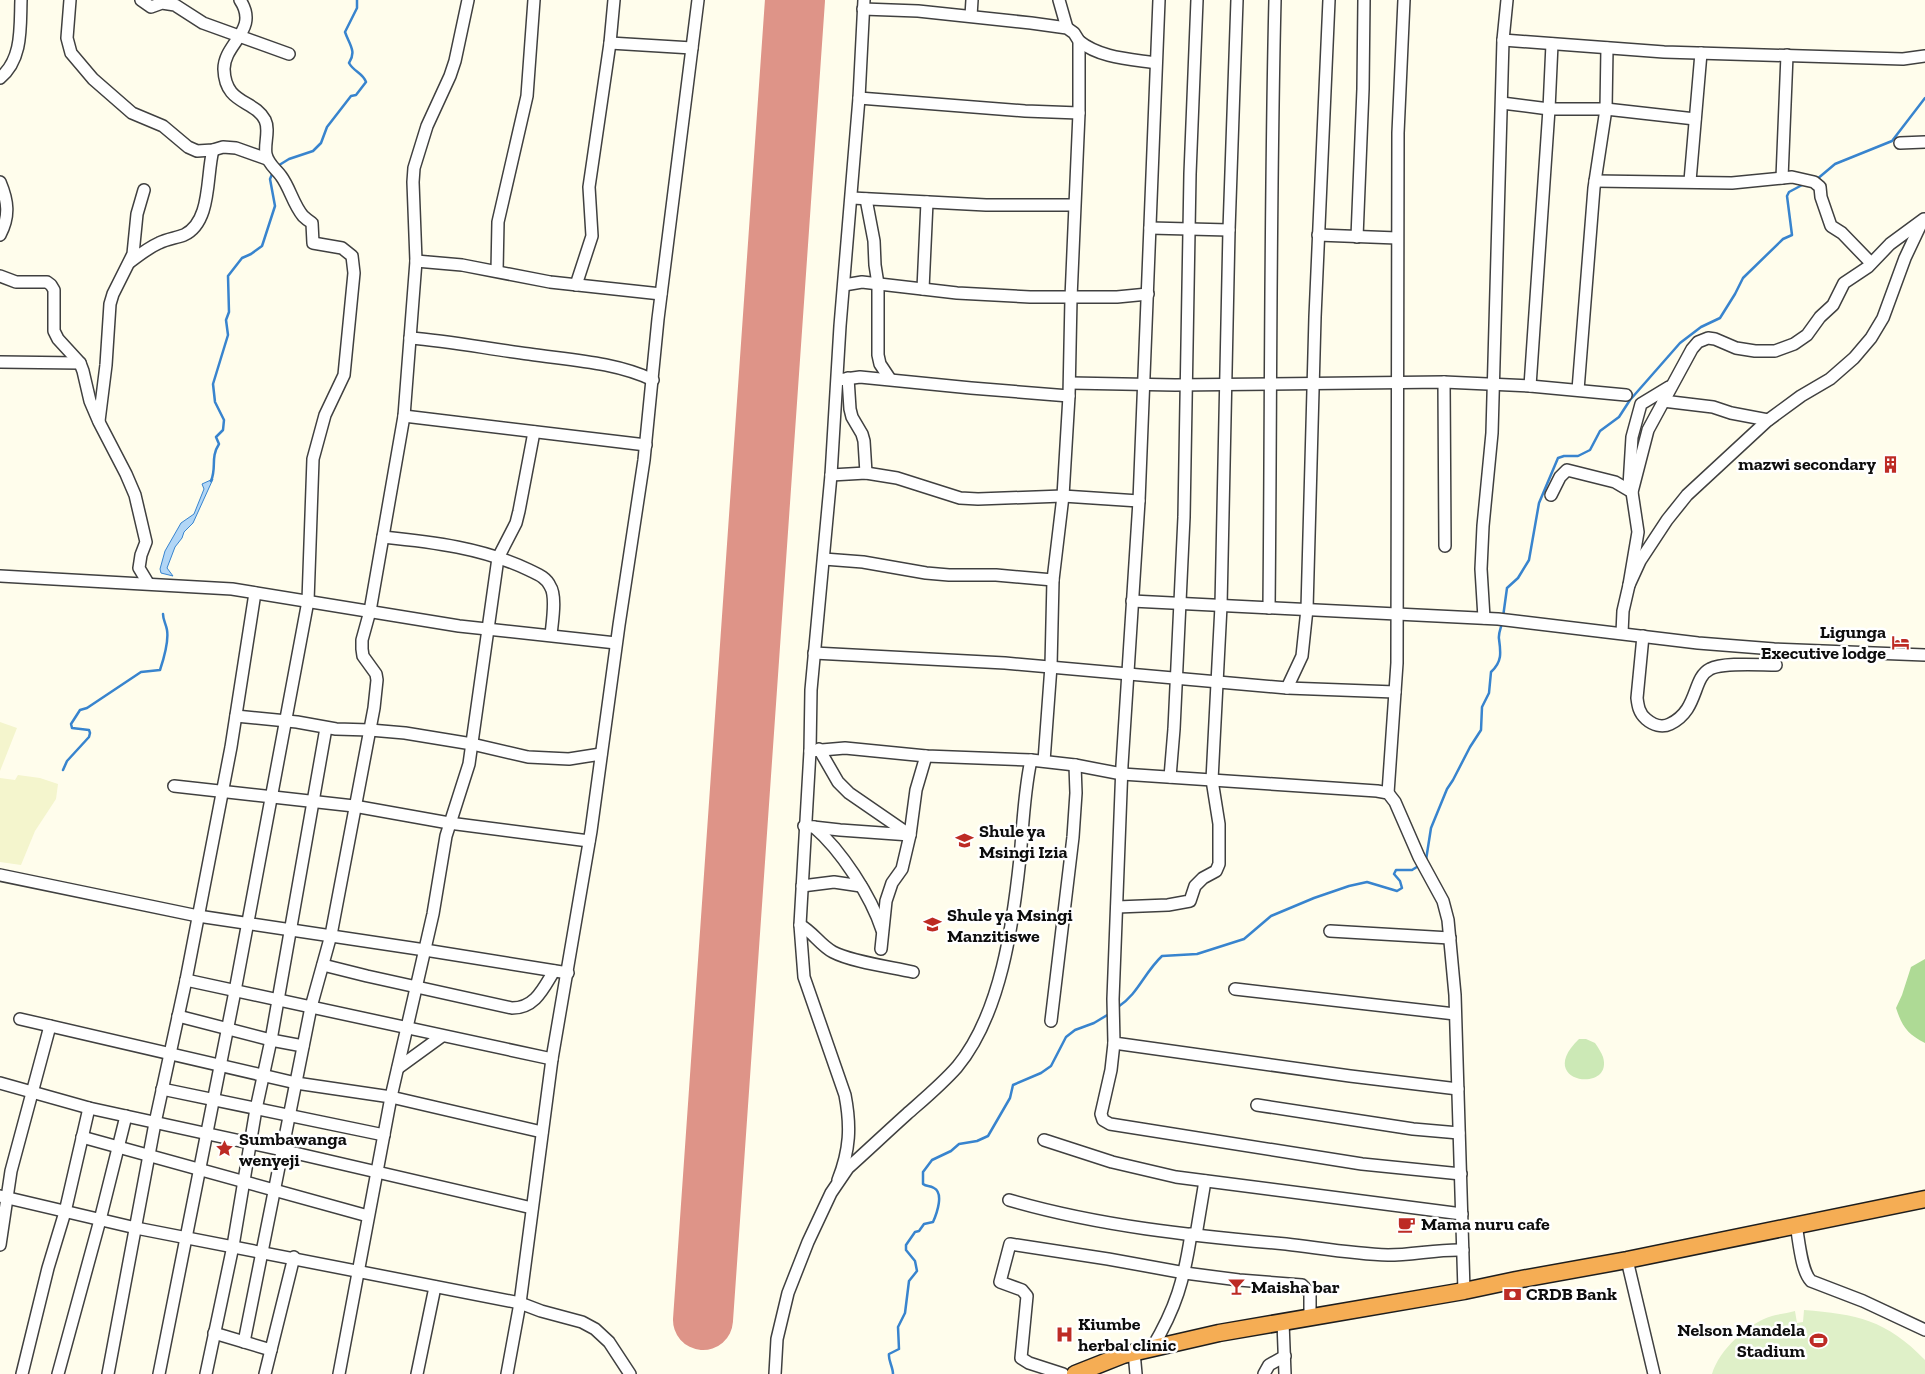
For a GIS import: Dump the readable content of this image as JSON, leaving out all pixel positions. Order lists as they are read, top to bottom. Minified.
{"places":{"building":["mazwi secondary"],"hotel":["Ligunga Executive lodge"],"school or university":["Shule ya Msingi Izia","Shule ya Msingi Manzitiswe"],"place":["Sumbawanga wenyeji"],"cafe":["Mama nuru cafe"],"bar":["Maisha bar"],"bank":["CRDB Bank"],"hospital":["Kiumbe herbal clinic"],"sports":["Nelson Mandela Stadium"]}}
